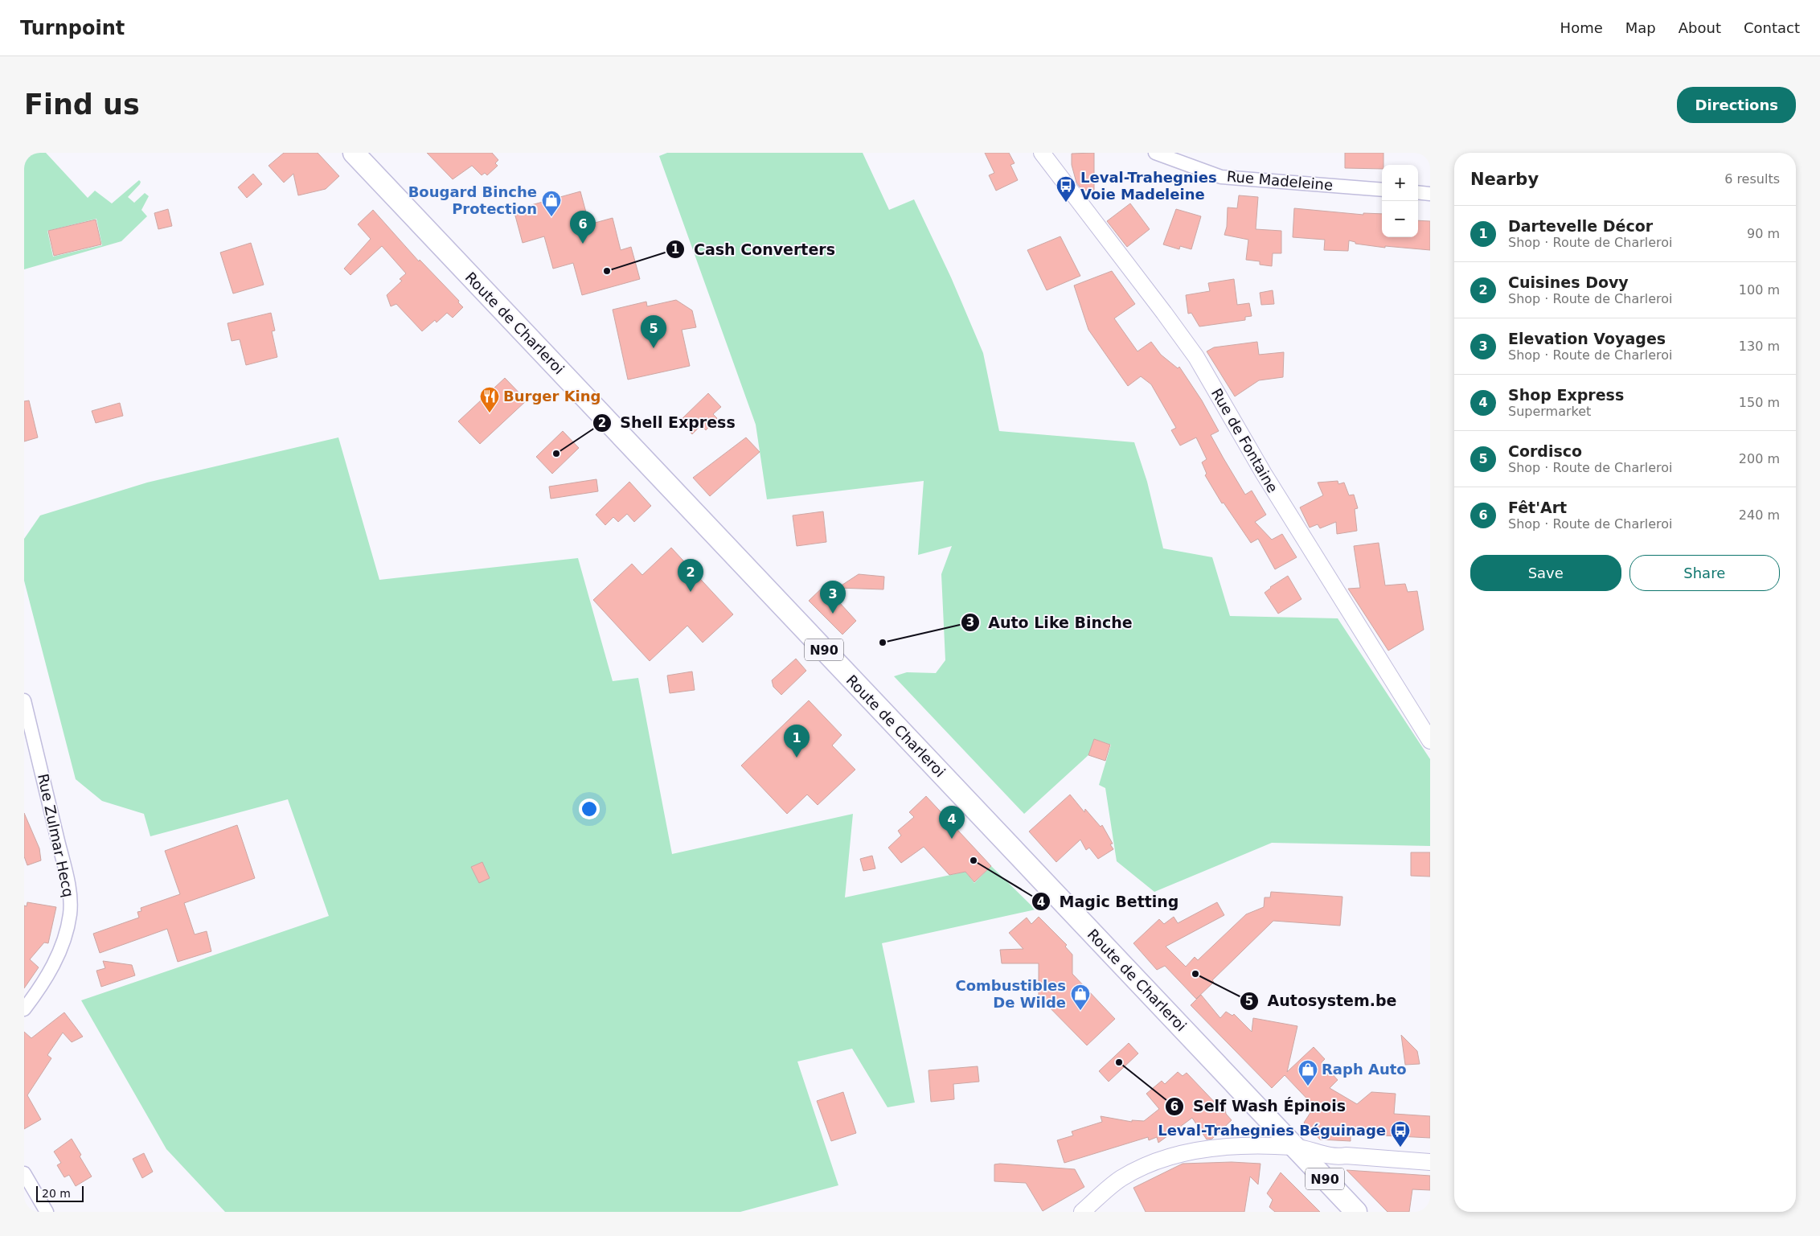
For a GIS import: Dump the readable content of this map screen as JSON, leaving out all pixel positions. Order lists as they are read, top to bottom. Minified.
{"streets":{"main road":["Route de Charleroi","N90"],"street":["Rue Madeleine","Rue de Fontaine","Rue Zulmar Hecq"]},"places":{"bus stop":["Leval-Trahegnies Voie Madeleine","Leval-Trahegnies Béguinage"],"shop":["Bougard Binche Protection","Combustibles De Wilde","Raph Auto"],"other":["Cash Converters","Shell Express","Auto Like Binche","Magic Betting","Autosystem.be","Self Wash Épinois"],"restaurant":["Burger King"]},"scale_bar":"20 m","page":{"header":"Turnpoint","nav":["Home","Map","About","Contact"],"buttons":["Directions",["Save","Share"]],"title":"Find us","heading":["Nearby","6 results"],"map_buttons":["+","−"],"list":[{"mark":"1","name":"Dartevelle Décor","note":"Shop · Route de Charleroi","value":"90 m"},{"mark":"2","name":"Cuisines Dovy","note":"Shop · Route de Charleroi","value":"100 m"},{"mark":"3","name":"Elevation Voyages","note":"Shop · Route de Charleroi","value":"130 m"},{"mark":"4","name":"Shop Express","note":"Supermarket","value":"150 m"},{"mark":"5","name":"Cordisco","note":"Shop · Route de Charleroi","value":"200 m"},{"mark":"6","name":"Fêt'Art","note":"Shop · Route de Charleroi","value":"240 m"}],"pins":["6","5","2","3","1","4"],"scale":"20 m"}}
